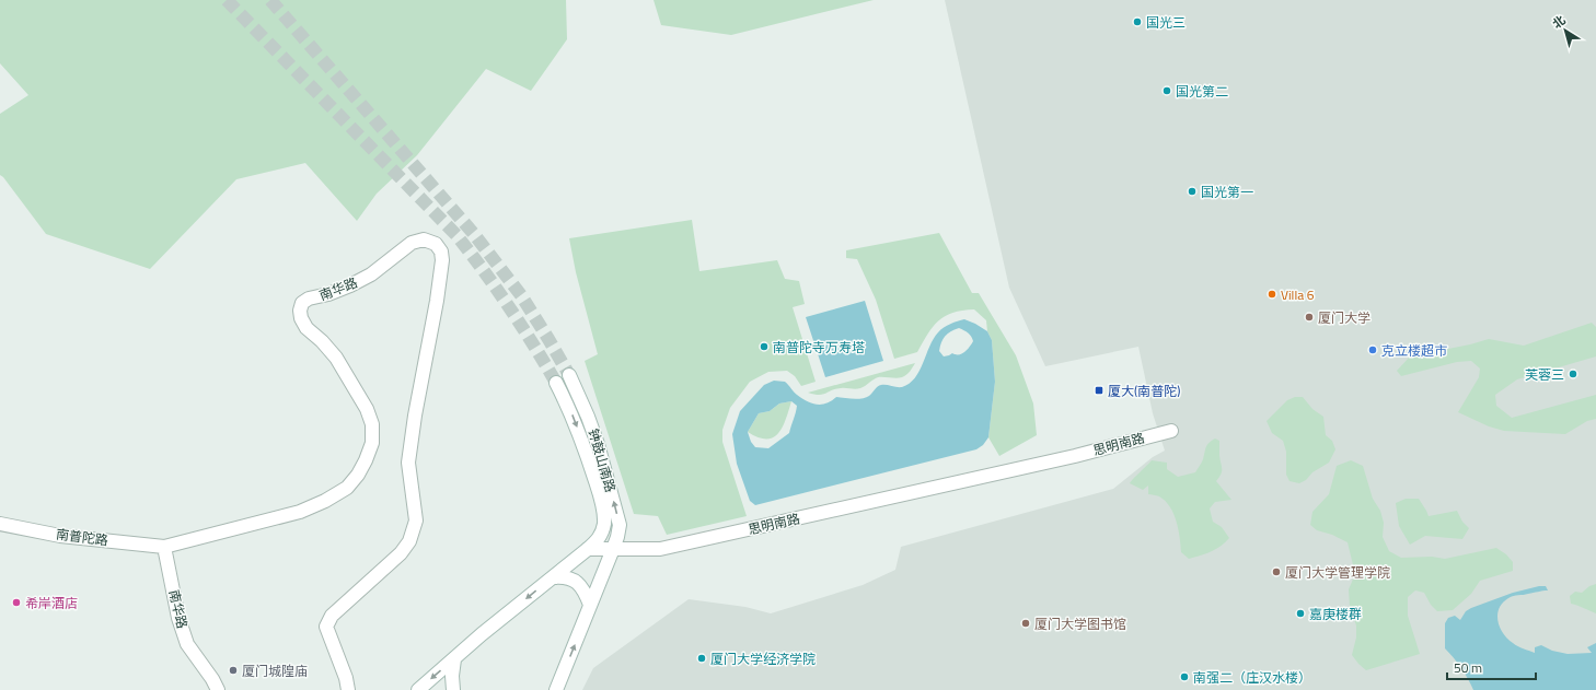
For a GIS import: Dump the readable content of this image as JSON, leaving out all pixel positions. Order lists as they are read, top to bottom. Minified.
{"streets":{"street":["南华路","思明南路","钟鼓山南路","南普陀路"]},"crossings":[["南华路","南普陀路"],["思明南路","钟鼓山南路"]],"places":{"other":["国光三","国光第二","国光第一","Villa 6","厦门大学","南普陀寺万寿塔","克立楼超市","芙蓉三","厦门大学管理学院","希岸酒店","嘉庚楼群","厦门大学图书馆","厦门大学经济学院","厦门城隍庙","南强二（庄汉水楼）"],"transit":["厦大(南普陀)"]},"scale_bar":"50 m","north":"top left"}
